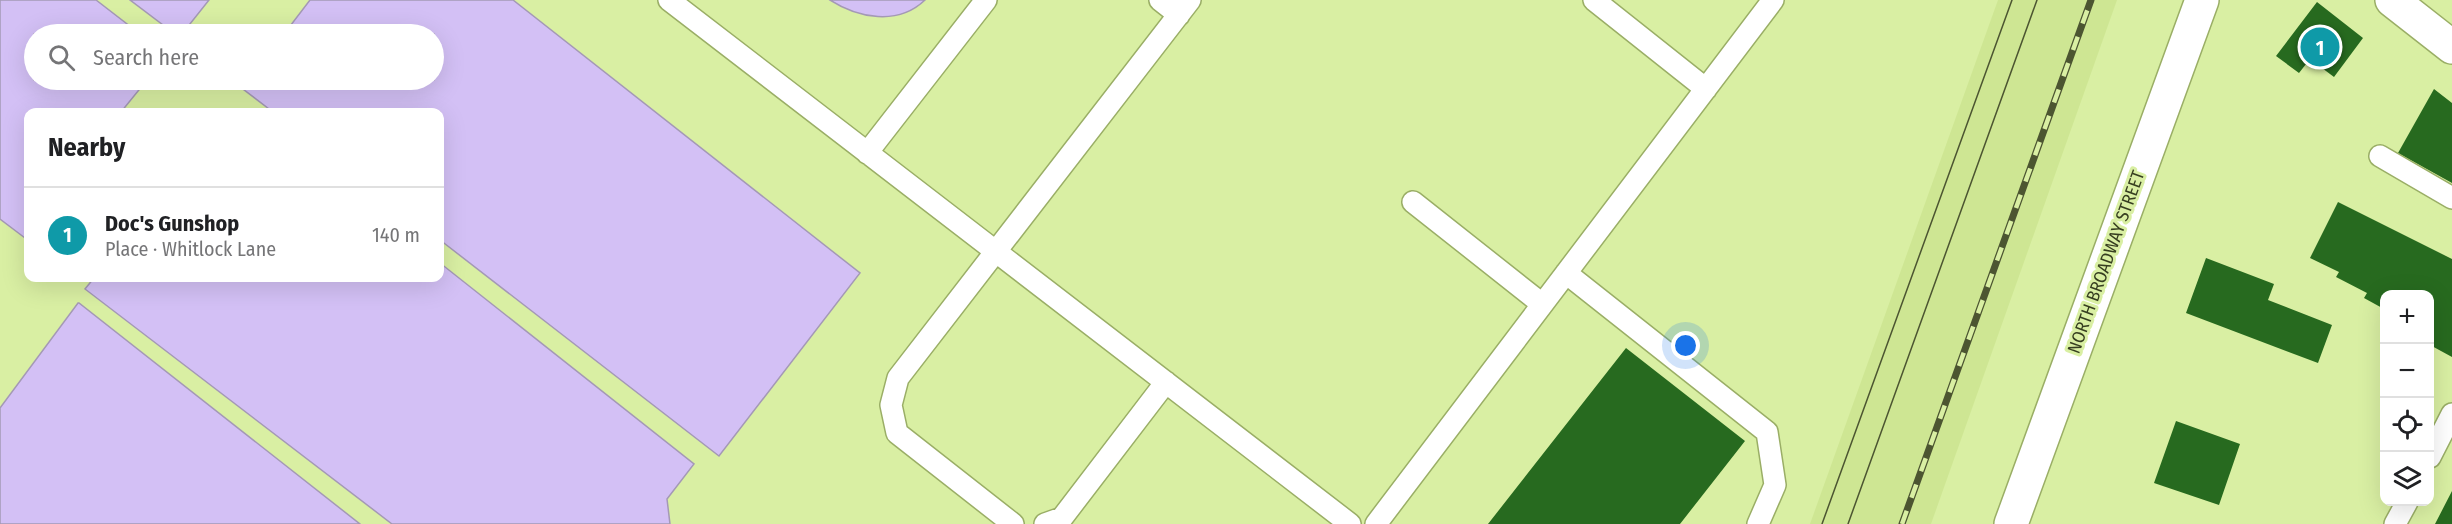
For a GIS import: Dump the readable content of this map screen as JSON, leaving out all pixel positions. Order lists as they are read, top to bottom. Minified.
{"streets":{"street":["NORTH BROADWAY STREET"]},"page":{"search":"Search here","pins":"1","heading":"Nearby","list":[{"mark":"1","name":"Doc's Gunshop","note":"Place · Whitlock Lane","value":"140 m"}],"map_buttons":["+","−"]}}
